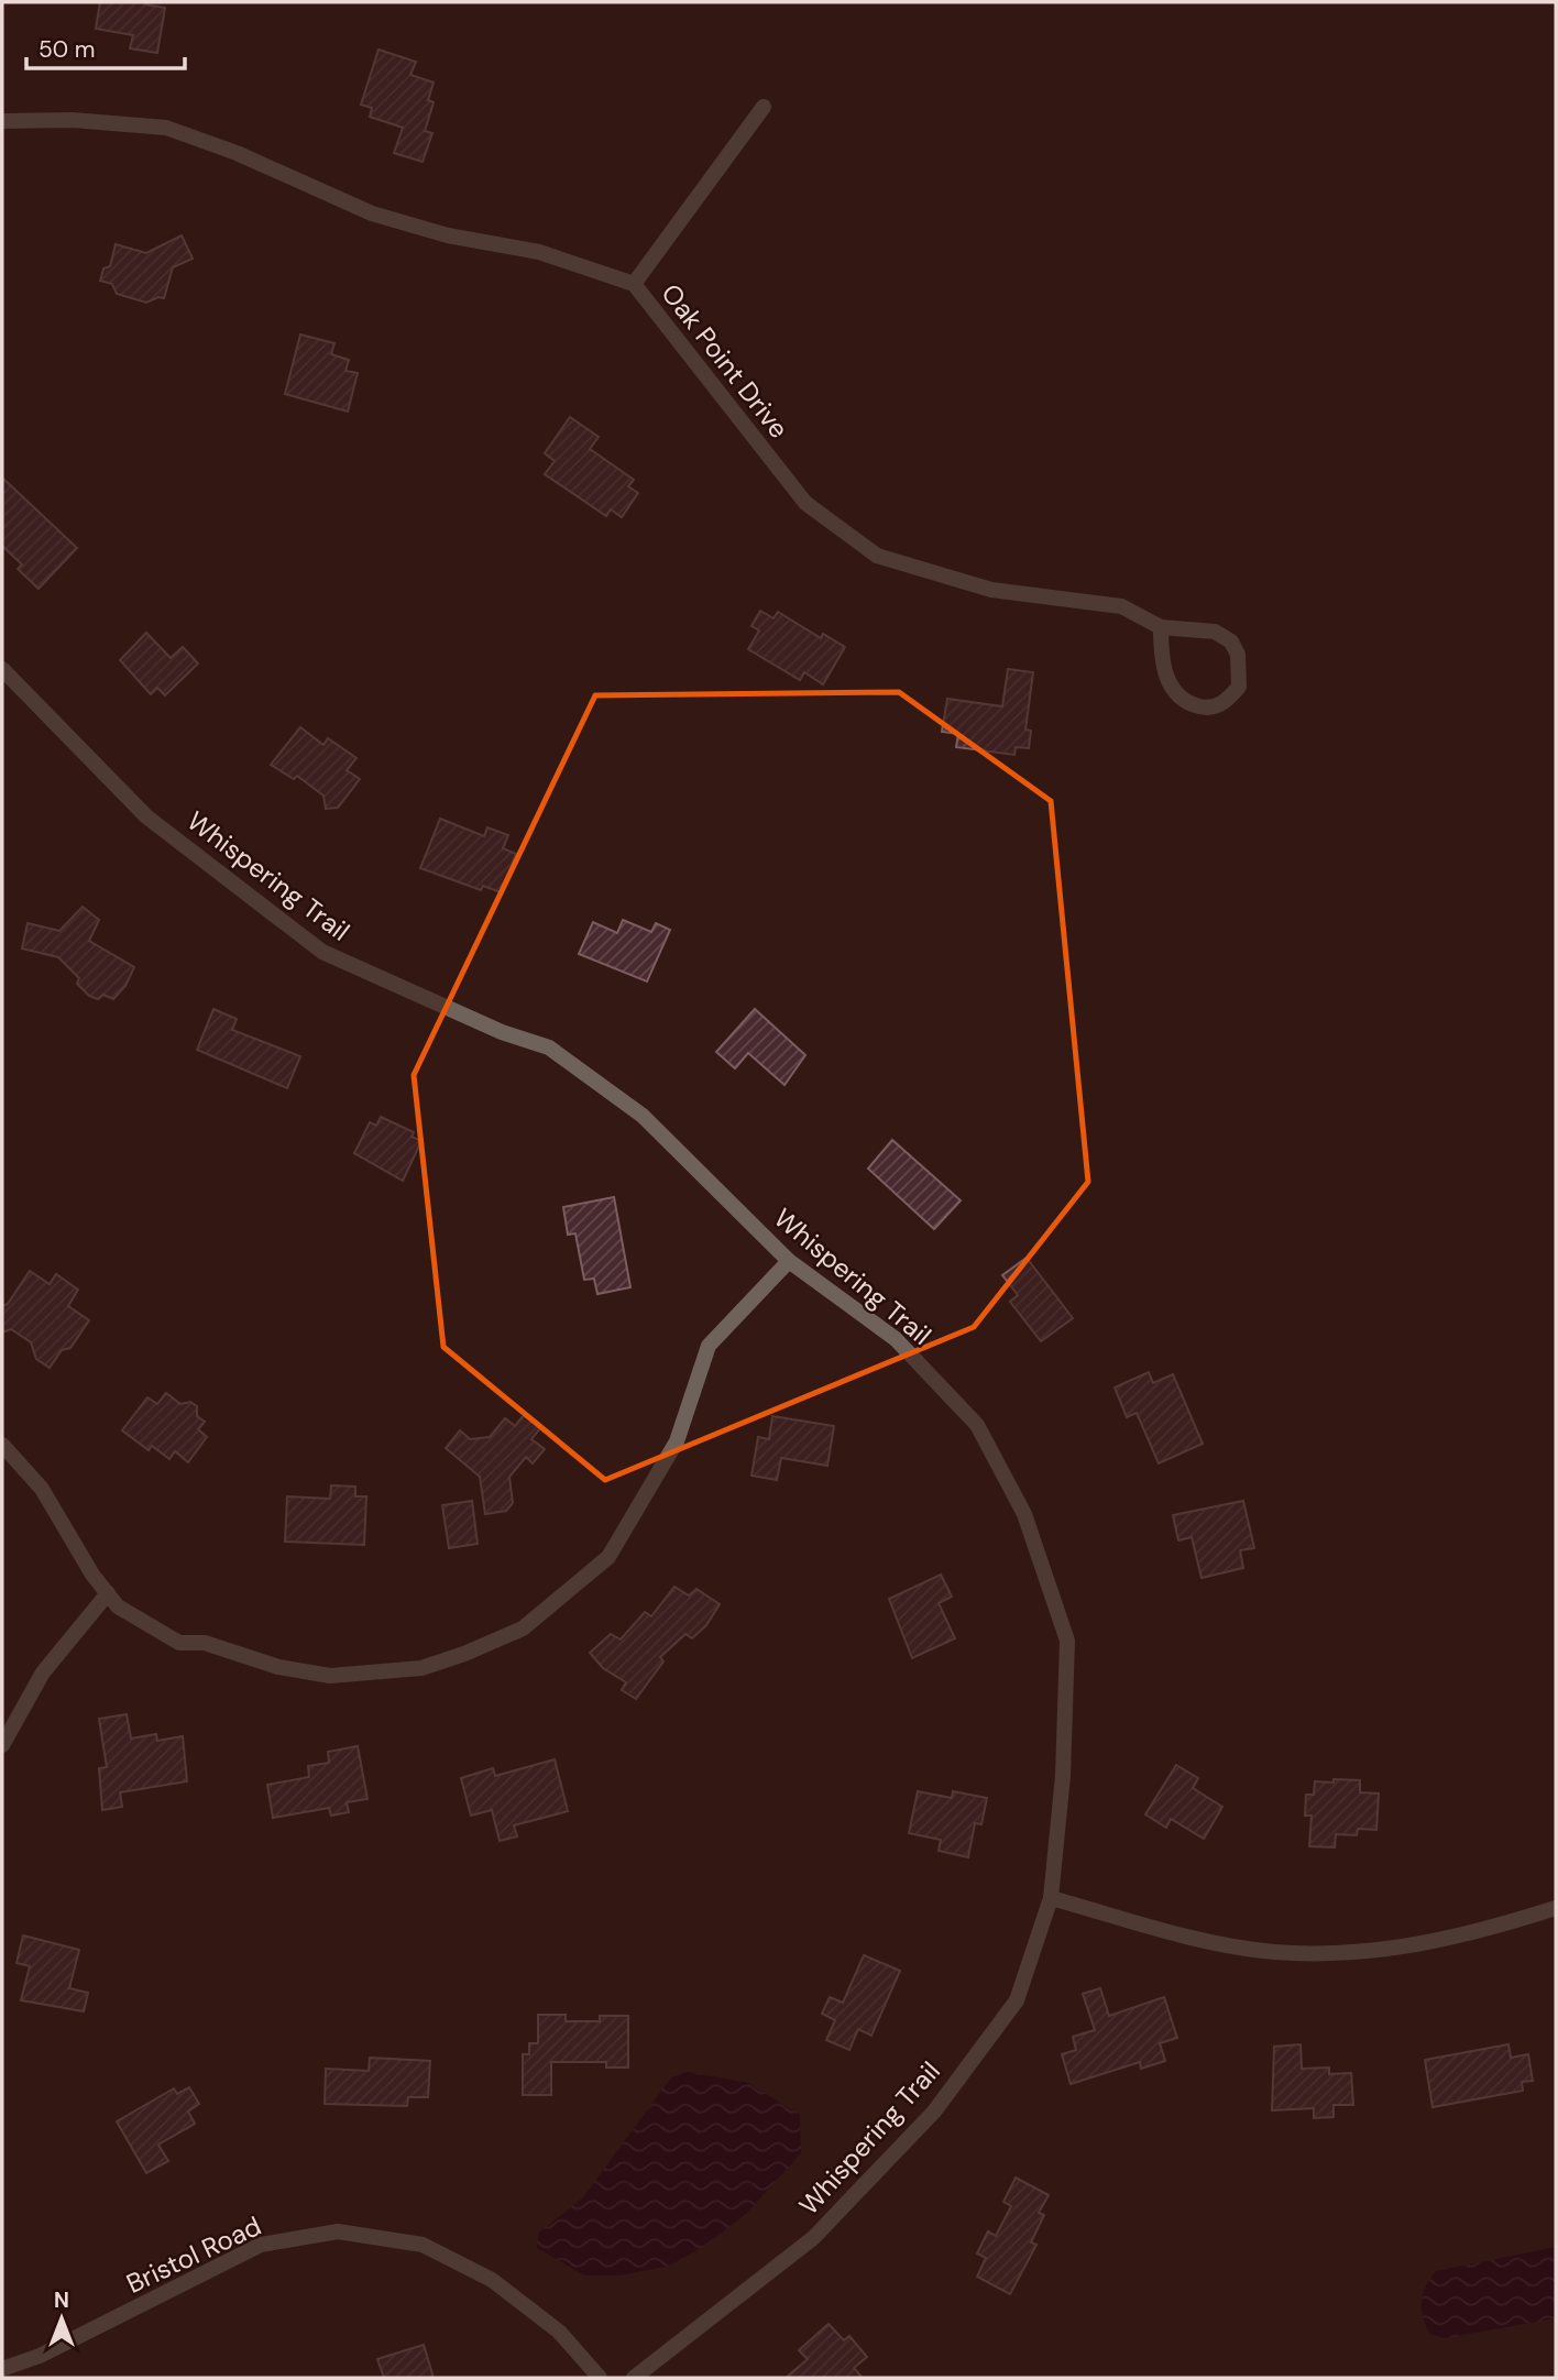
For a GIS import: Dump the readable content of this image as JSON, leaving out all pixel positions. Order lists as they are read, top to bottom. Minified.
{"streets":{"street":["Oak Point Drive","Whispering Trail","Bristol Road"]},"scale_bar":"50 m","north":"top"}
